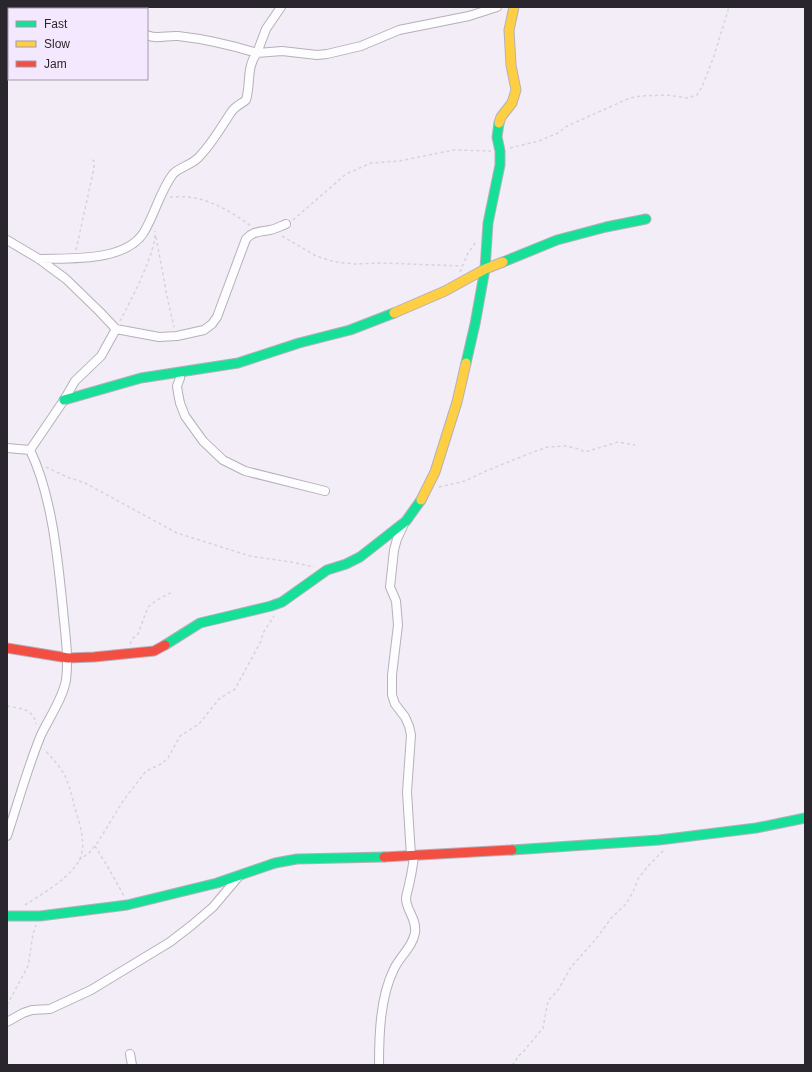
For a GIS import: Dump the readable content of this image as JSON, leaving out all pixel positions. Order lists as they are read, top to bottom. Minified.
{"legend":["Fast","Slow","Jam"]}
